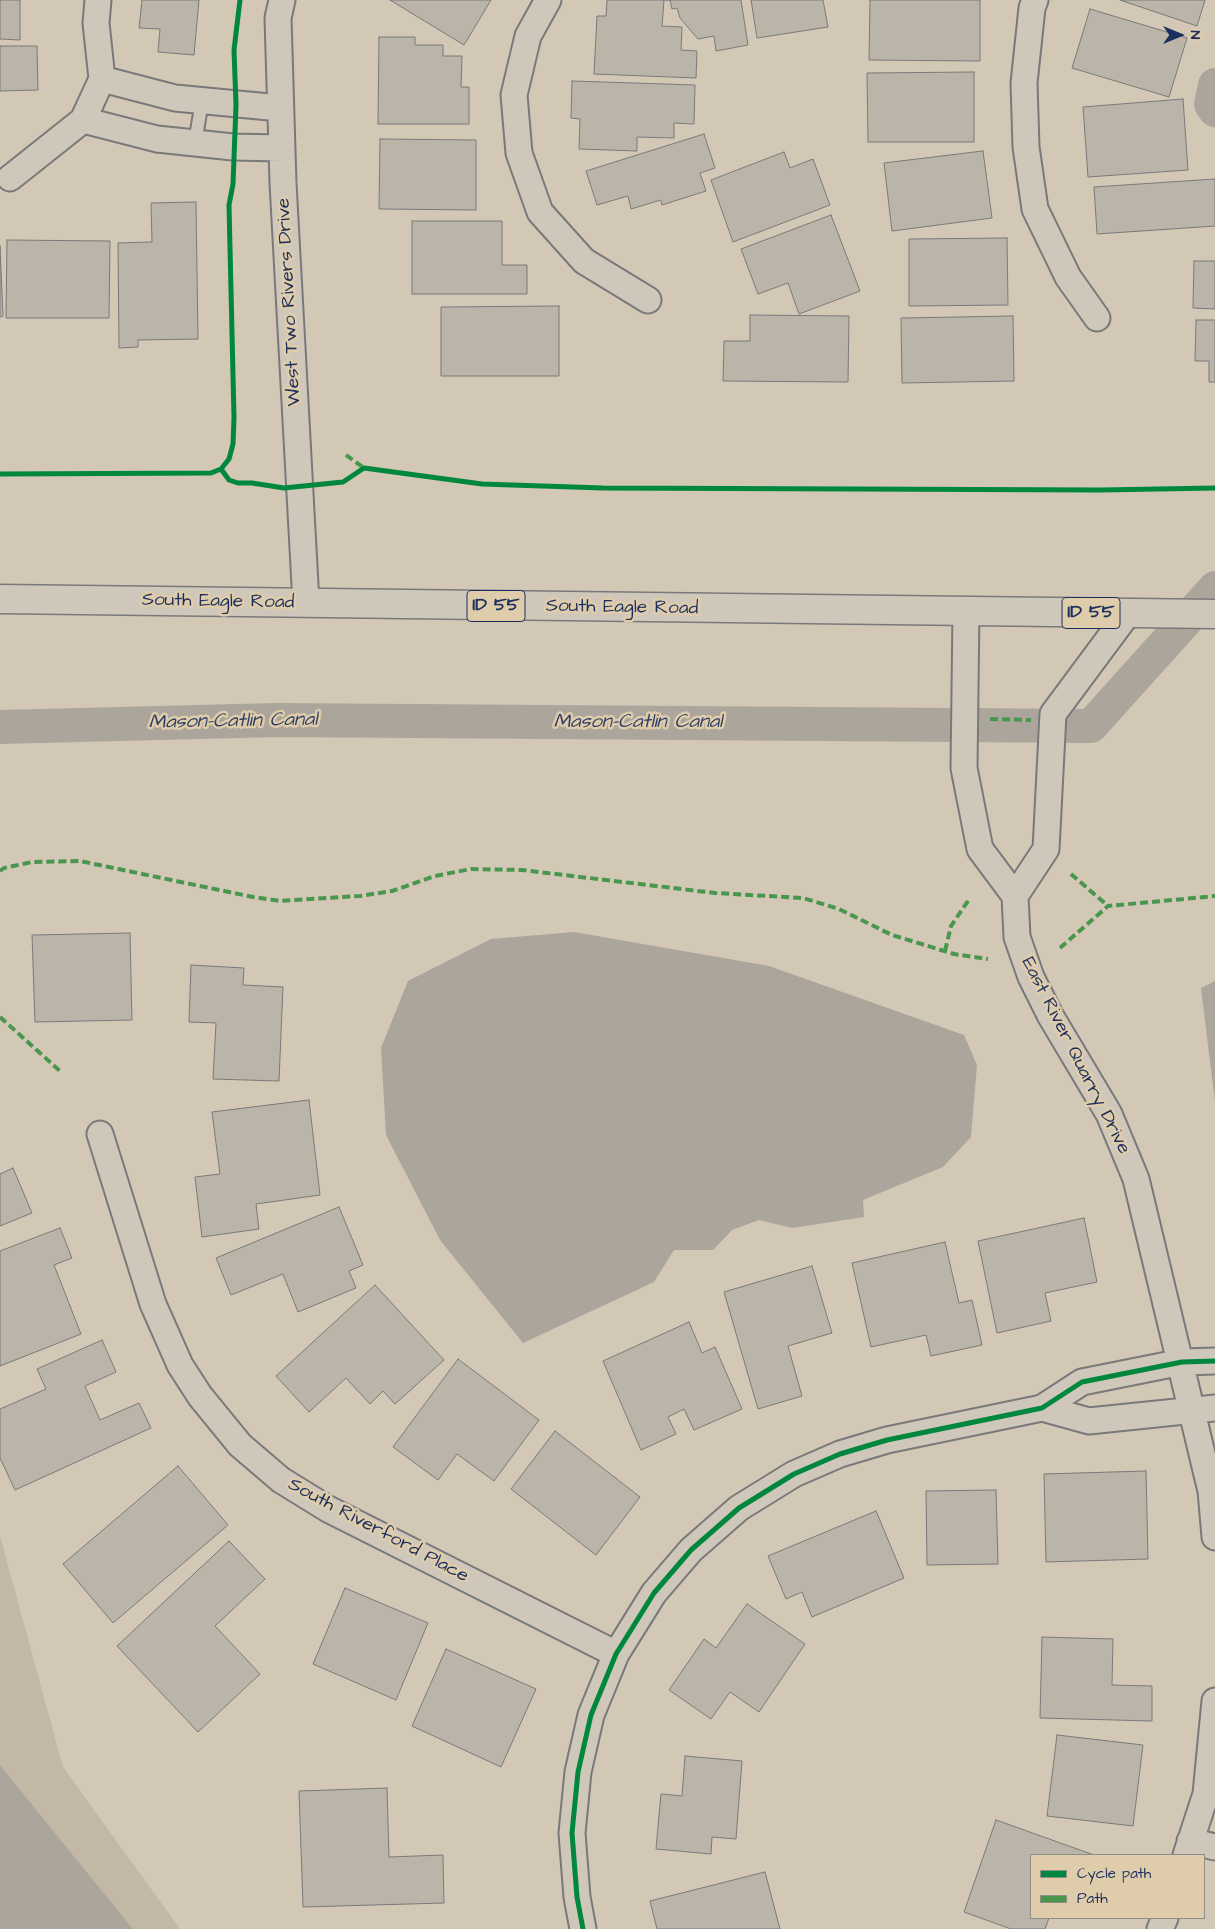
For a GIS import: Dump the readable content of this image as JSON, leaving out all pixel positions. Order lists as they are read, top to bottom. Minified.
{"streets":{"highway":["South Eagle Road","ID 55"],"street":["West Two Rivers Drive","East River Quarry Drive","South Riverford Place"]},"crossings":[["West Two Rivers Drive","South Eagle Road"]],"water":["Mason-Catlin Canal"],"legend":["Cycle path","Path"],"north":"right"}
